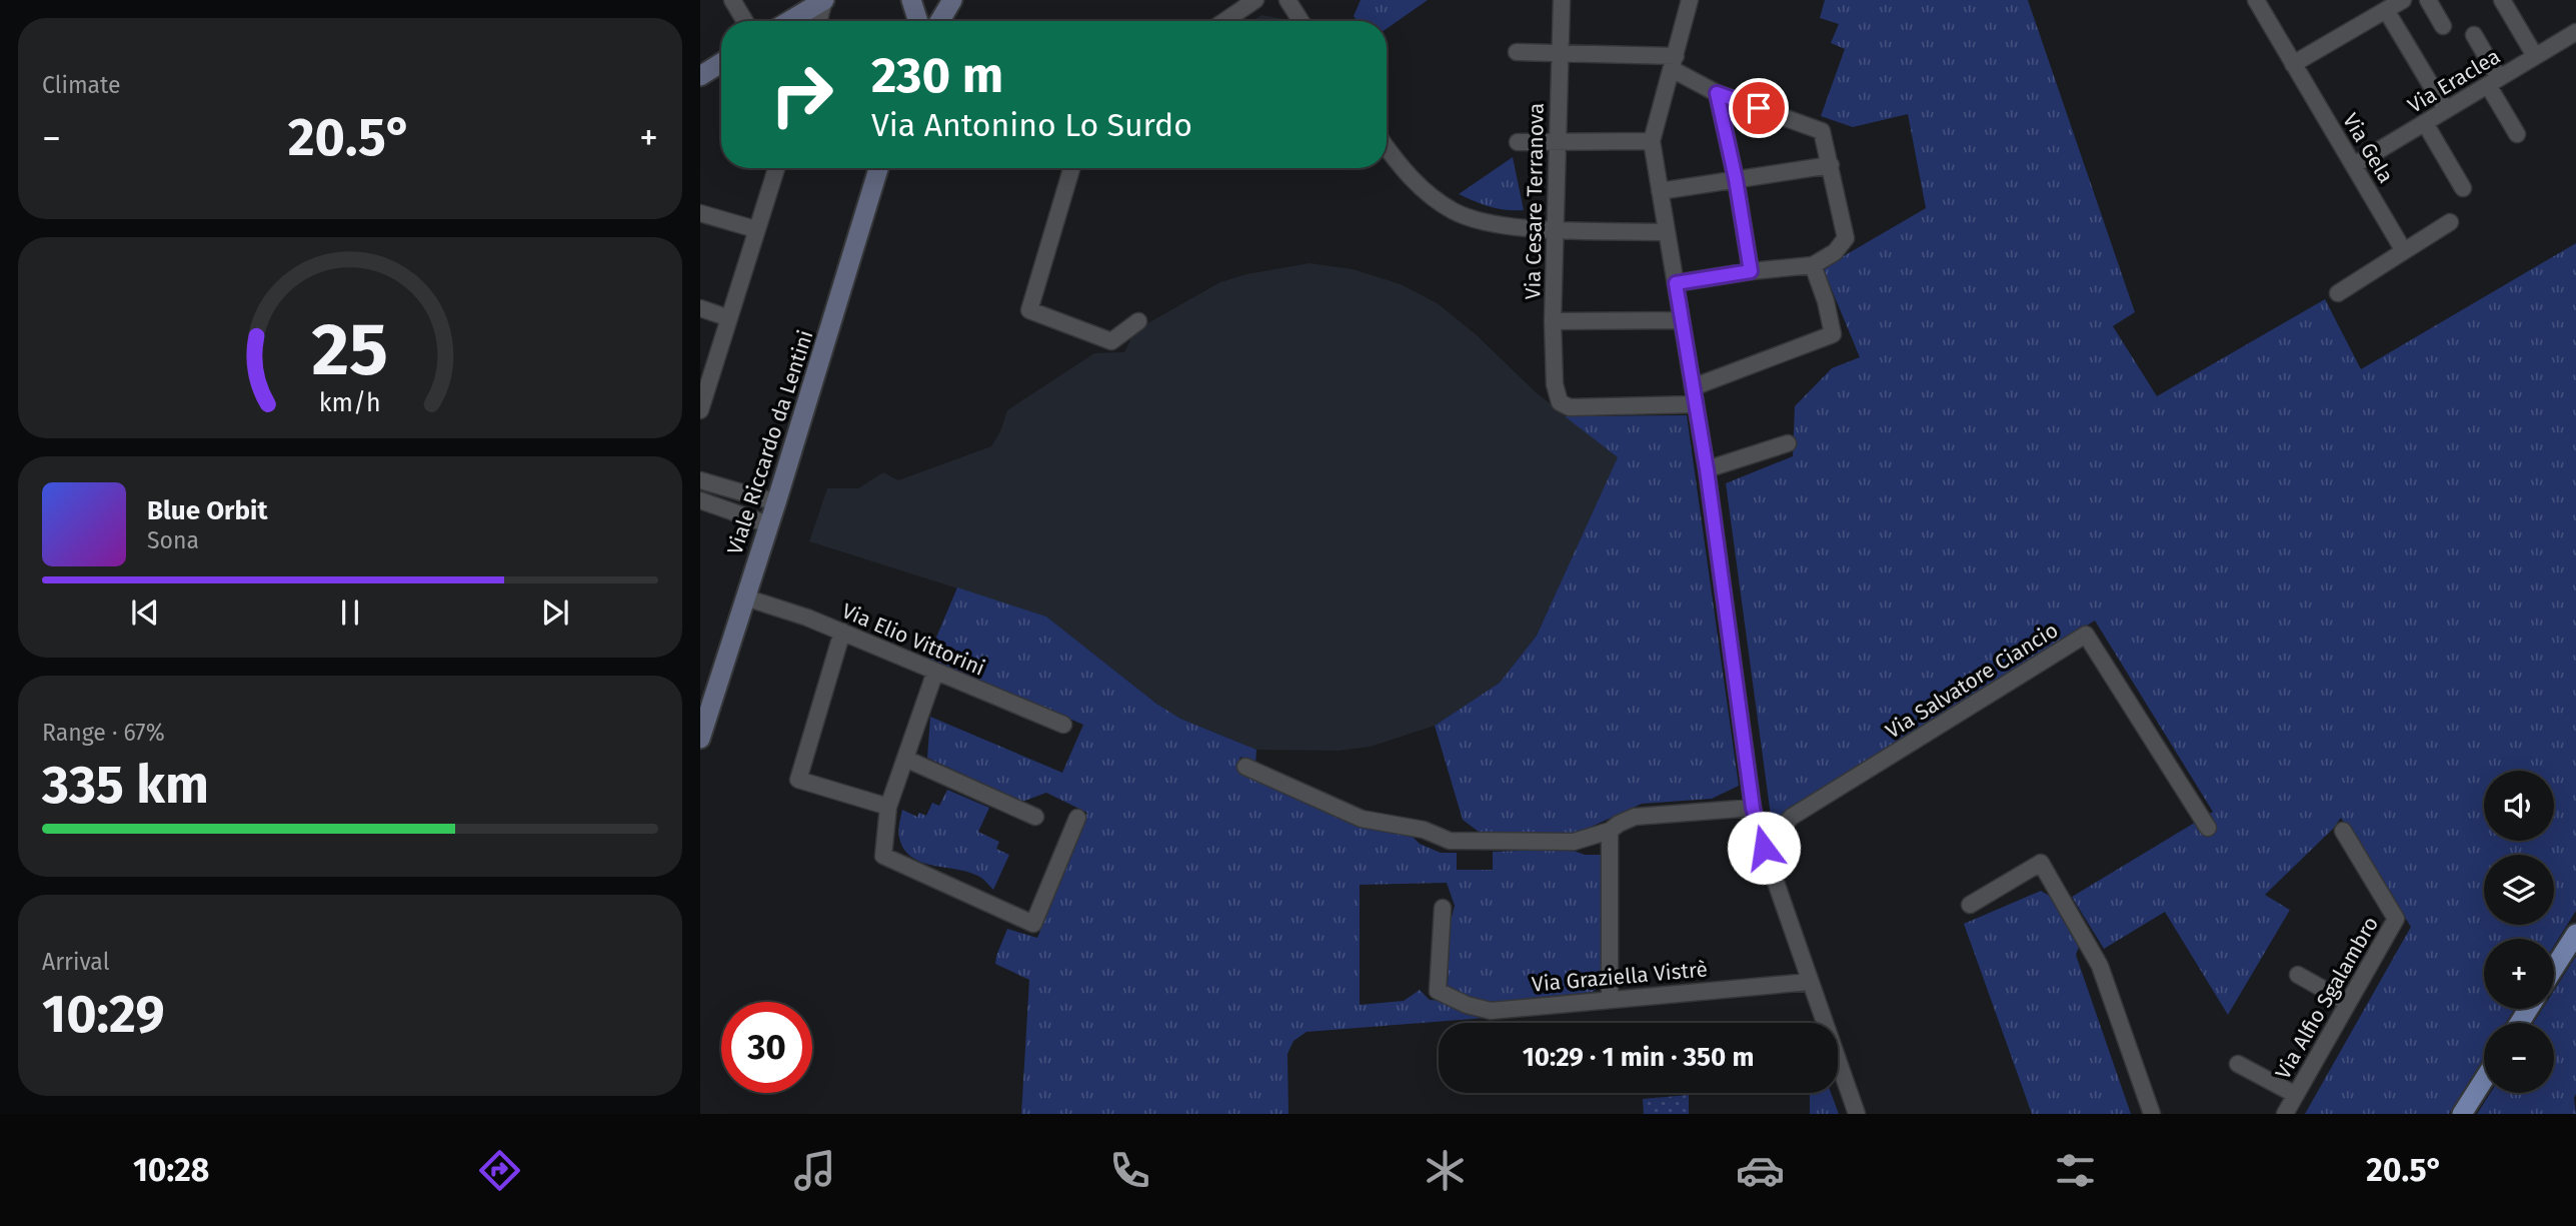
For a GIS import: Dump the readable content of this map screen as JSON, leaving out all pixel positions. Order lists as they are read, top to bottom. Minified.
{"streets":{"main road":["Viale Riccardo da Lentini"],"street":["Via Eraclea","Via Gela","Via Cesare Terranova","Via Elio Vittorini","Via Salvatore Ciancio","Via Graziella Vistrè","Via Alfio Sgalambro"]},"crossings":[["Via Eraclea","Via Gela"],["Viale Riccardo da Lentini","Via Elio Vittorini"]],"page":{"tile":["Climate",["Range · 67%","335 km"],["Arrival","10:29"]],"turn":["230 m","Via Antonino Lo Surdo"],"heat":["−","20.5°","+"],"song":["Blue Orbit","Sona"],"map_buttons":["+","−"],"limit":"30","trip":"10:29 · 1 min · 350 m","tabs":["10:28","20.5°"],"gauge":["25","km/h"]}}
